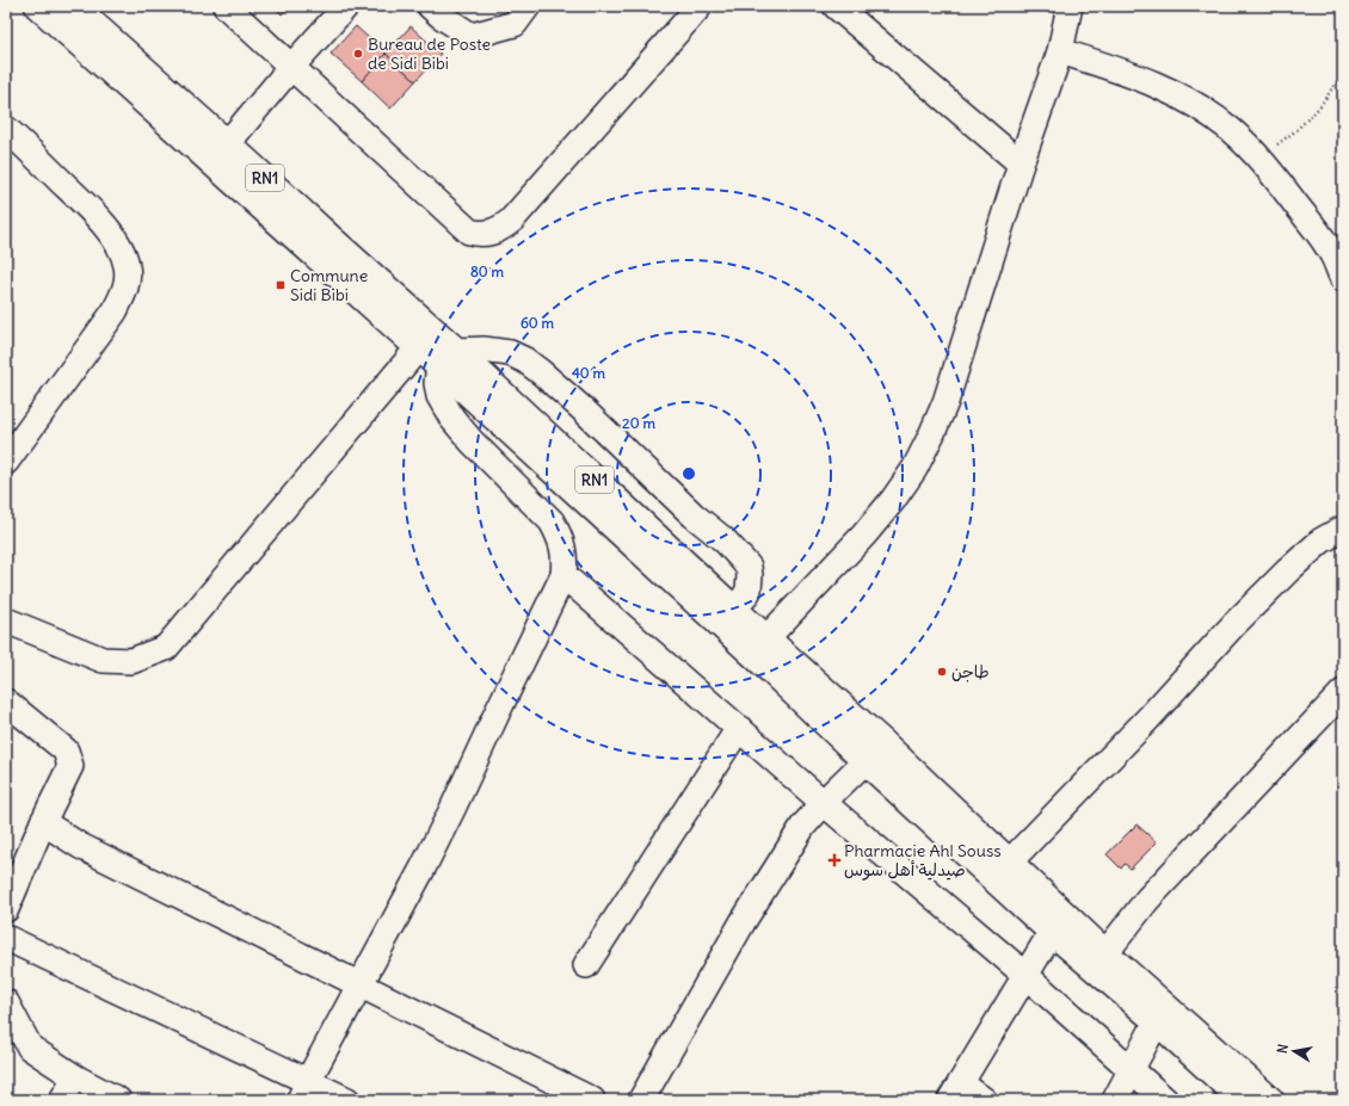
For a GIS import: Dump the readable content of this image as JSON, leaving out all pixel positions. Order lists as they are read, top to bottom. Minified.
{"streets":{"highway":["RN1"]},"places":{"other":["Bureau de Poste de Sidi Bibi","طاجن"],"transit":["Commune Sidi Bibi"],"health":["Pharmacie Ahl Souss صيدلية أهل سوس"]},"north":"left","rings":["80 m","60 m","40 m","20 m"]}
